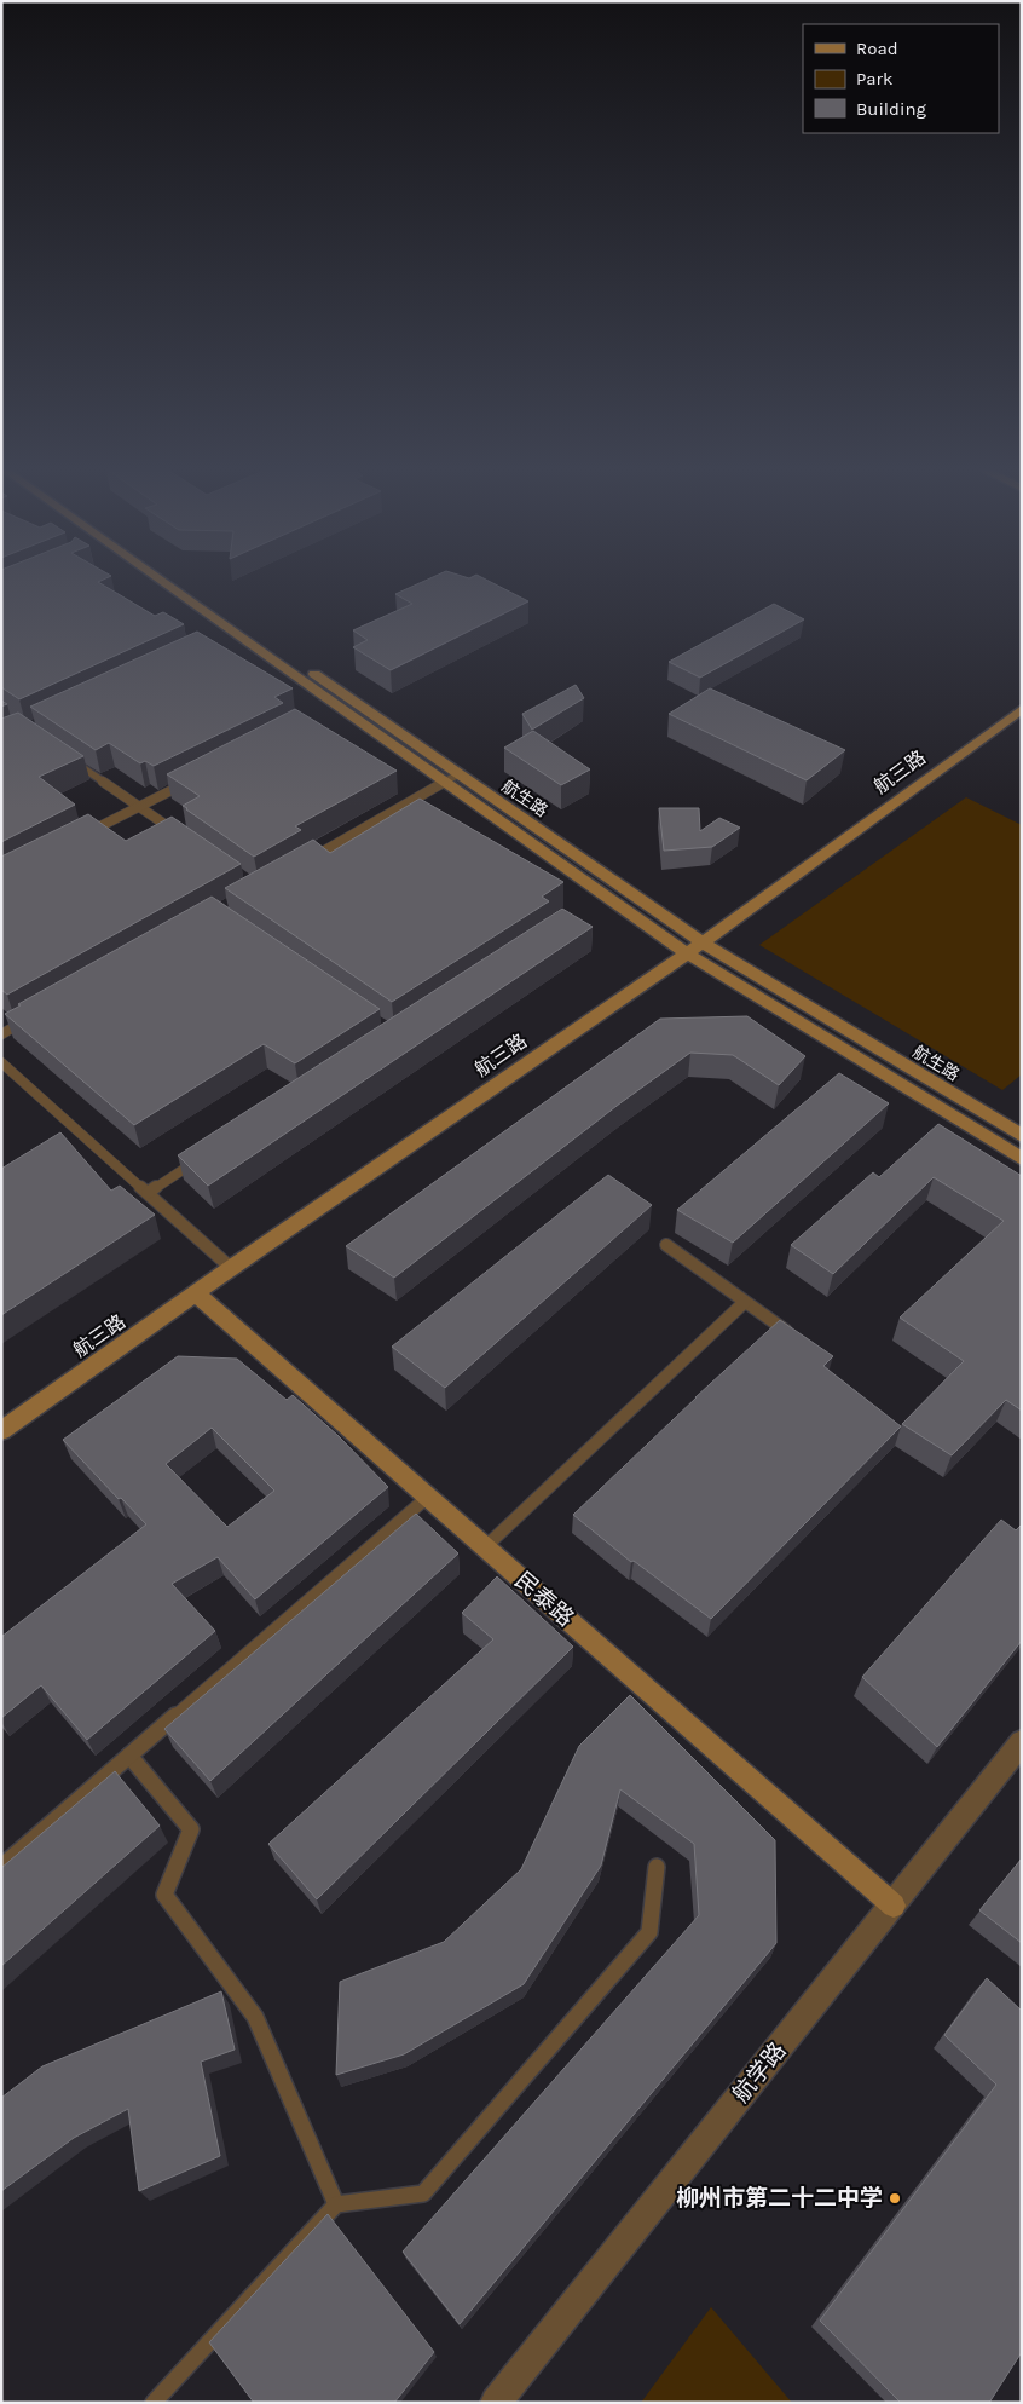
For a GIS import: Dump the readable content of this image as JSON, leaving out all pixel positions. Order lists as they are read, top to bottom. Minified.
{"streets":{"street":["航三路","航生路","民泰路","航学路"]},"crossings":[["航三路","航生路"],["航三路","民泰路"],["民泰路","航学路"]],"places":["柳州市第二十二中学"],"legend":["Road","Park","Building"]}
